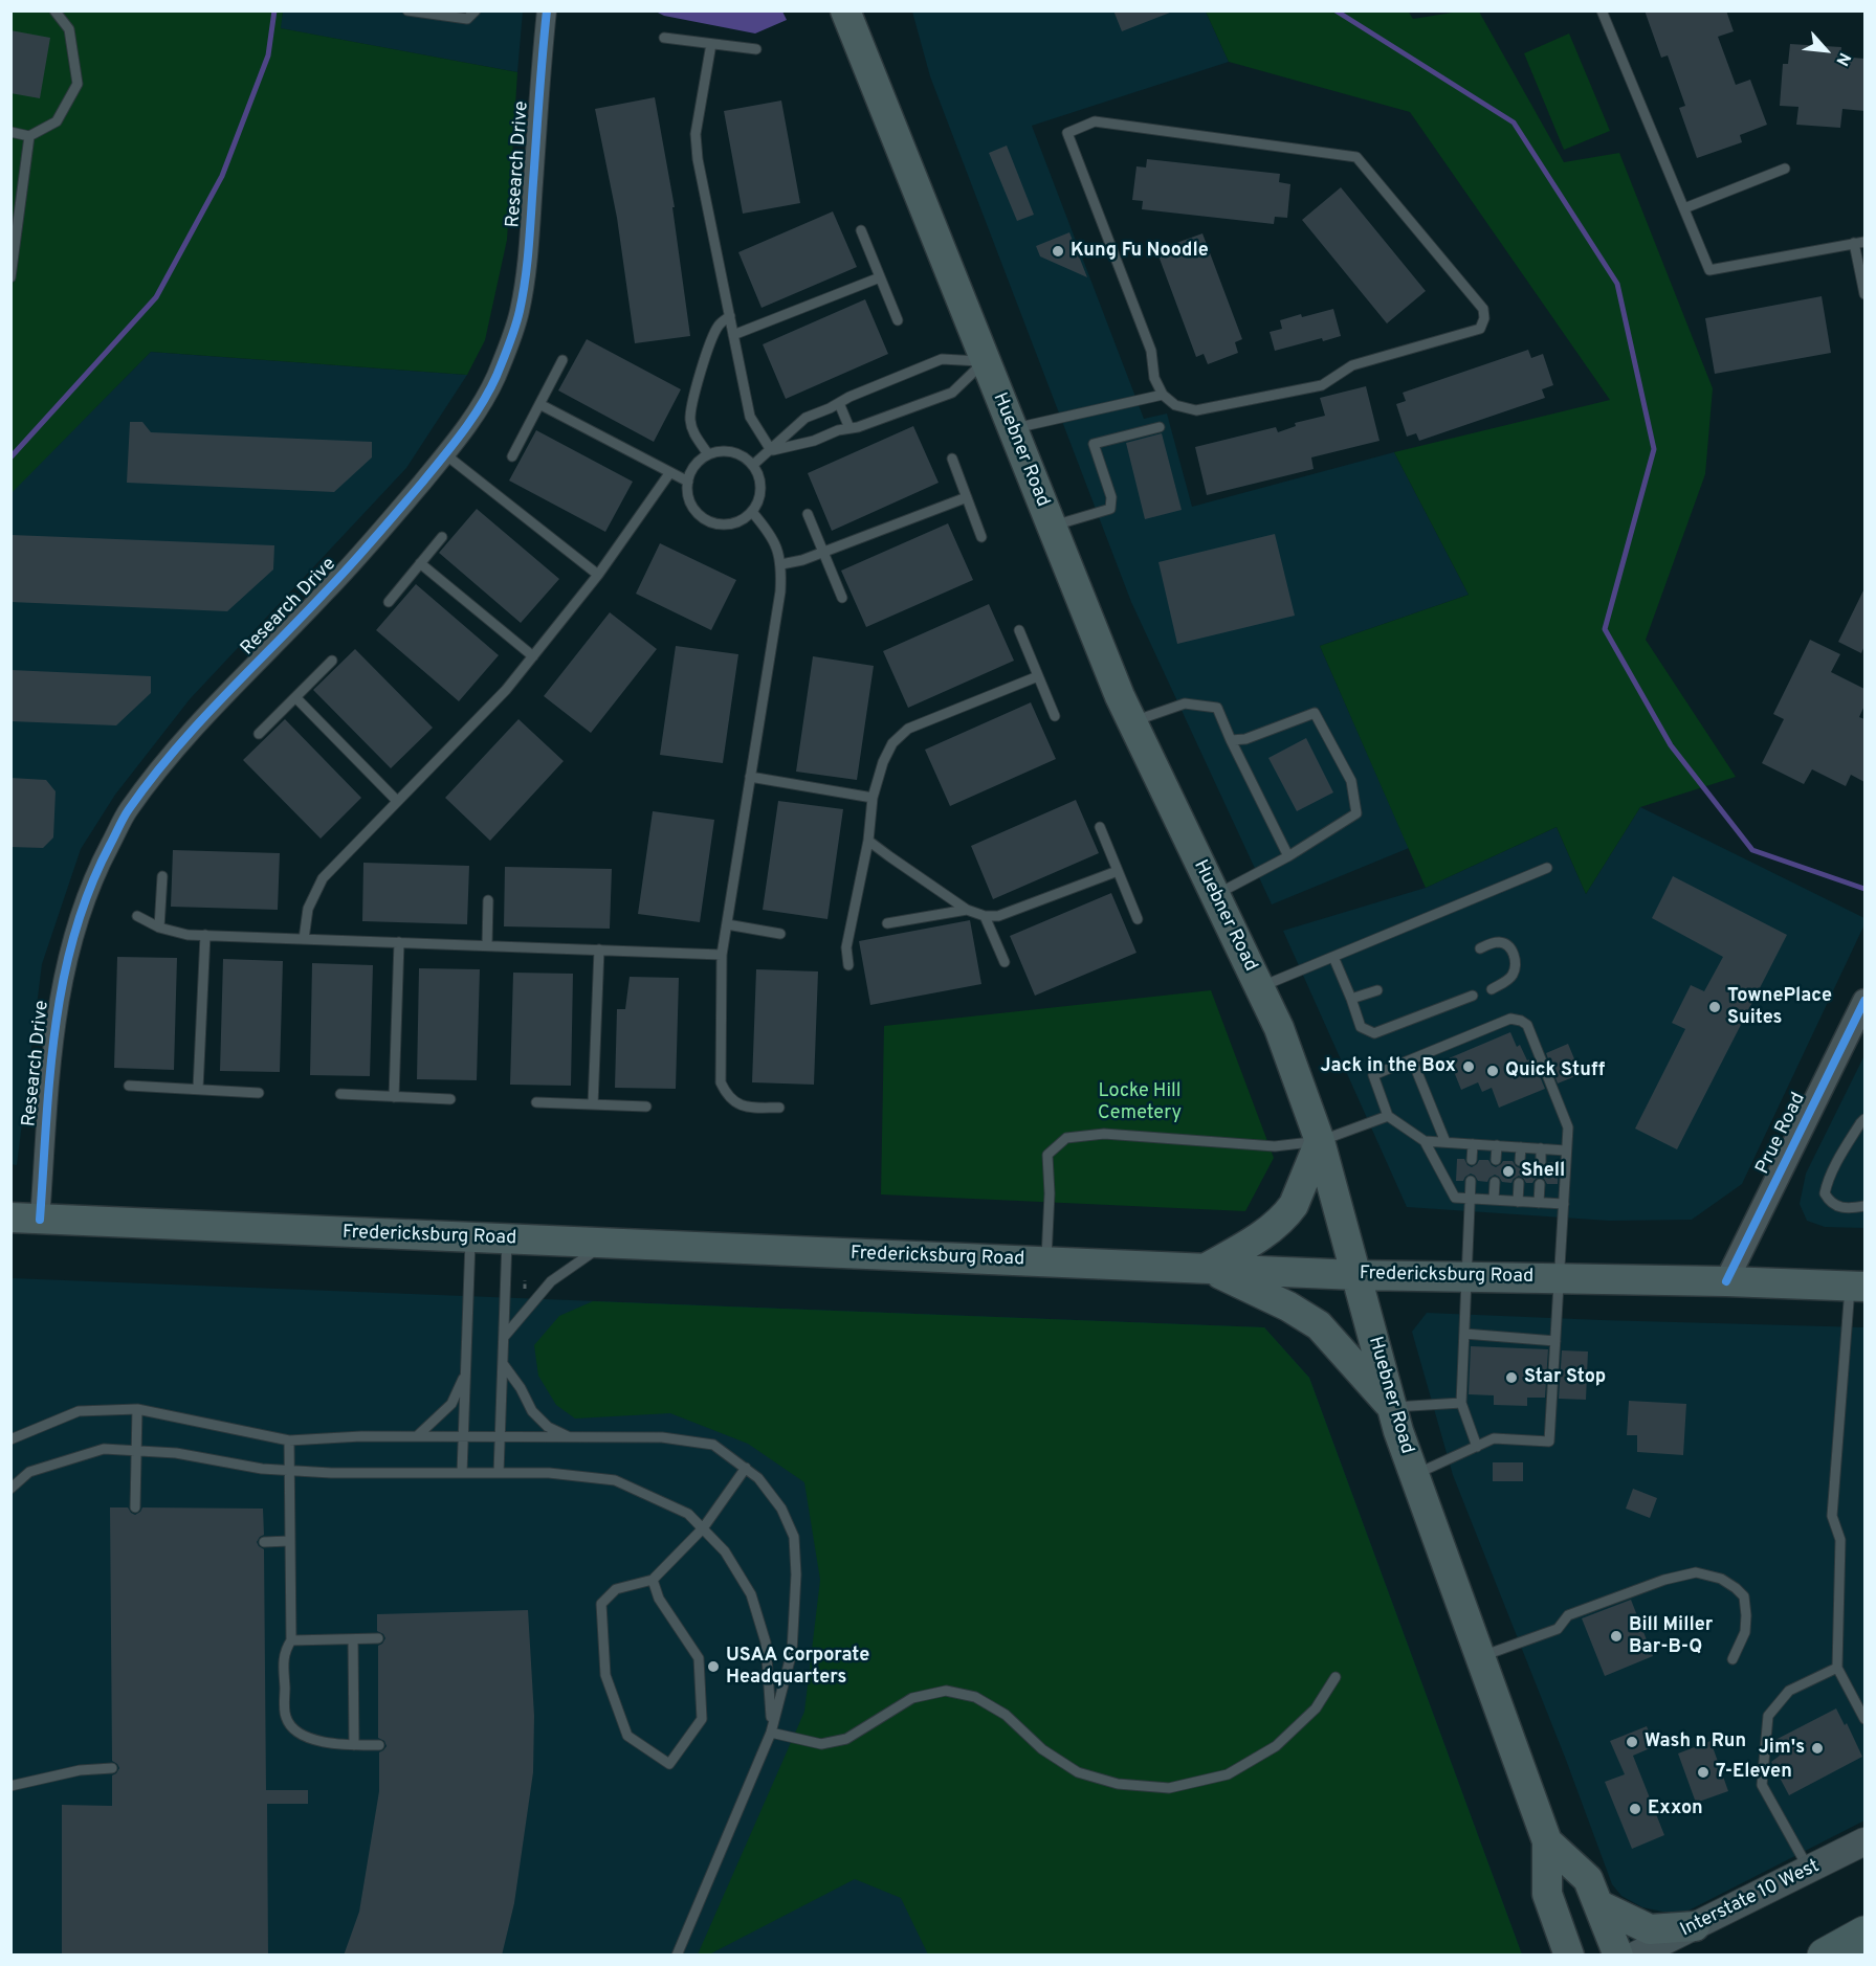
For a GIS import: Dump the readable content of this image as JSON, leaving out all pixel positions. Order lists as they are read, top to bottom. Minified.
{"streets":{"main road":["Huebner Road","Fredericksburg Road","Interstate 10 West"],"street":["Research Drive","Prue Road"]},"crossings":[["Research Drive","Fredericksburg Road"],["Huebner Road","Fredericksburg Road"],["Prue Road","Fredericksburg Road"]],"parks":["Locke Hill Cemetery"],"places":["Kung Fu Noodle","TownePlace Suites","Jack in the Box","Quick Stuff","Shell","Star Stop","Bill Miller Bar-B-Q","USAA Corporate Headquarters","Wash n Run","Jim's","7-Eleven","Exxon"],"north":"bottom right"}
